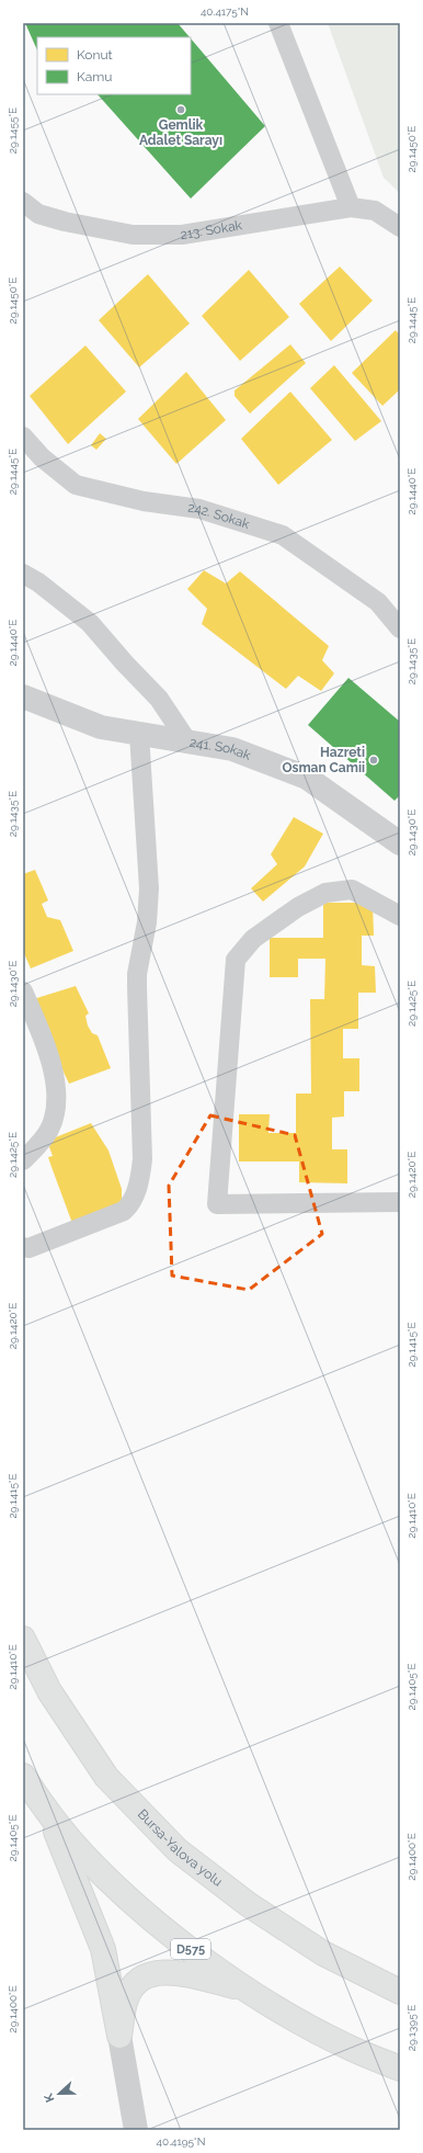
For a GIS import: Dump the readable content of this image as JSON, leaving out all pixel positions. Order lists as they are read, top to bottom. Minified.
{"streets":{"highway":["Bursa-Yalova yolu","D575"],"street":["213. Sokak","242. Sokak","241. Sokak"]},"places":["Gemlik Adalet Sarayı","Hazreti Osman Camii"],"legend":["Konut","Kamu"],"north":"left","coordinates":["40.4175°N","29.1455°E","29.1450°E","29.1445°E","29.1440°E","29.1435°E","29.1430°E","29.1425°E","29.1420°E","29.1415°E","29.1410°E","29.1405°E","29.1400°E","29.1395°E","40.4195°N"]}
